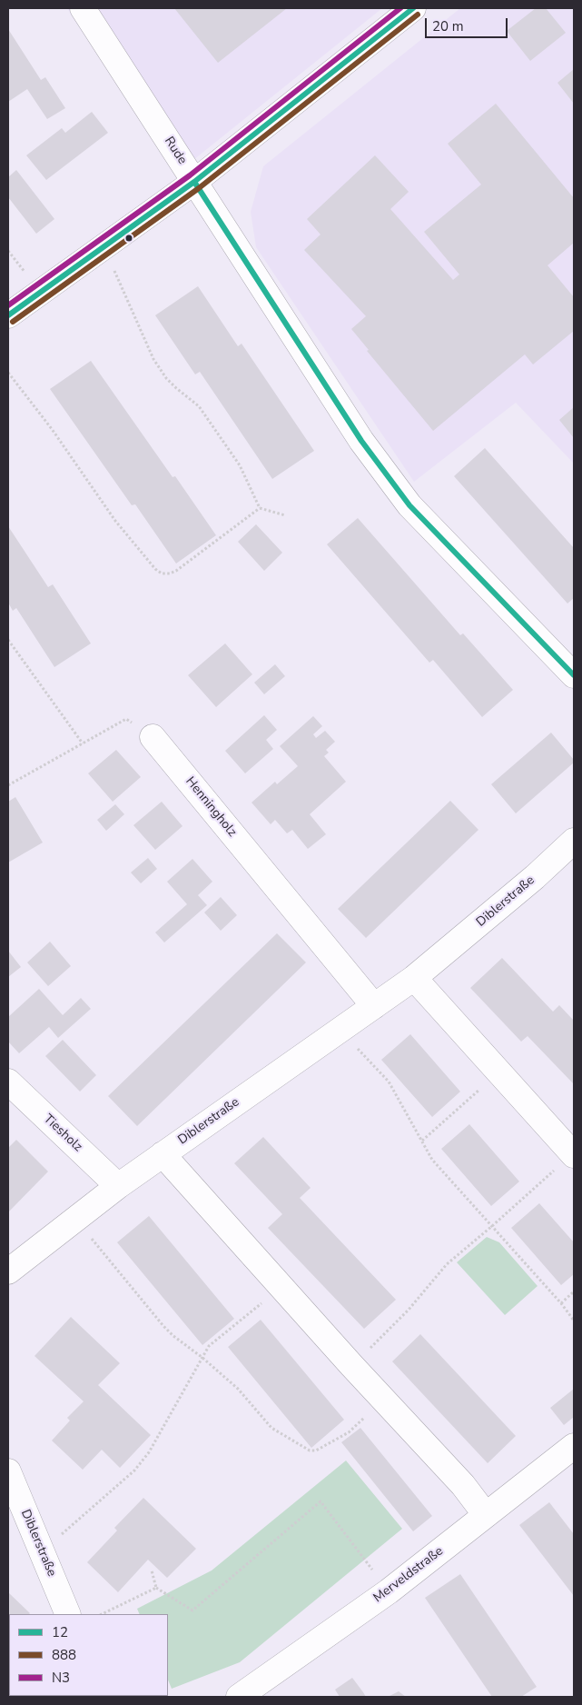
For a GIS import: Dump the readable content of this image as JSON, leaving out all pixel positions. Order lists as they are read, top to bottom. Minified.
{"streets":{"street":["Rude","Henningholz","Diblerstraße","Tiesholz","Merveldstraße"]},"crossings":[["Henningholz","Diblerstraße"],["Diblerstraße","Tiesholz"]],"lines":["transit line 12","transit line N3","transit line 888"],"legend":["12","888","N3"],"scale_bar":"20 m"}
